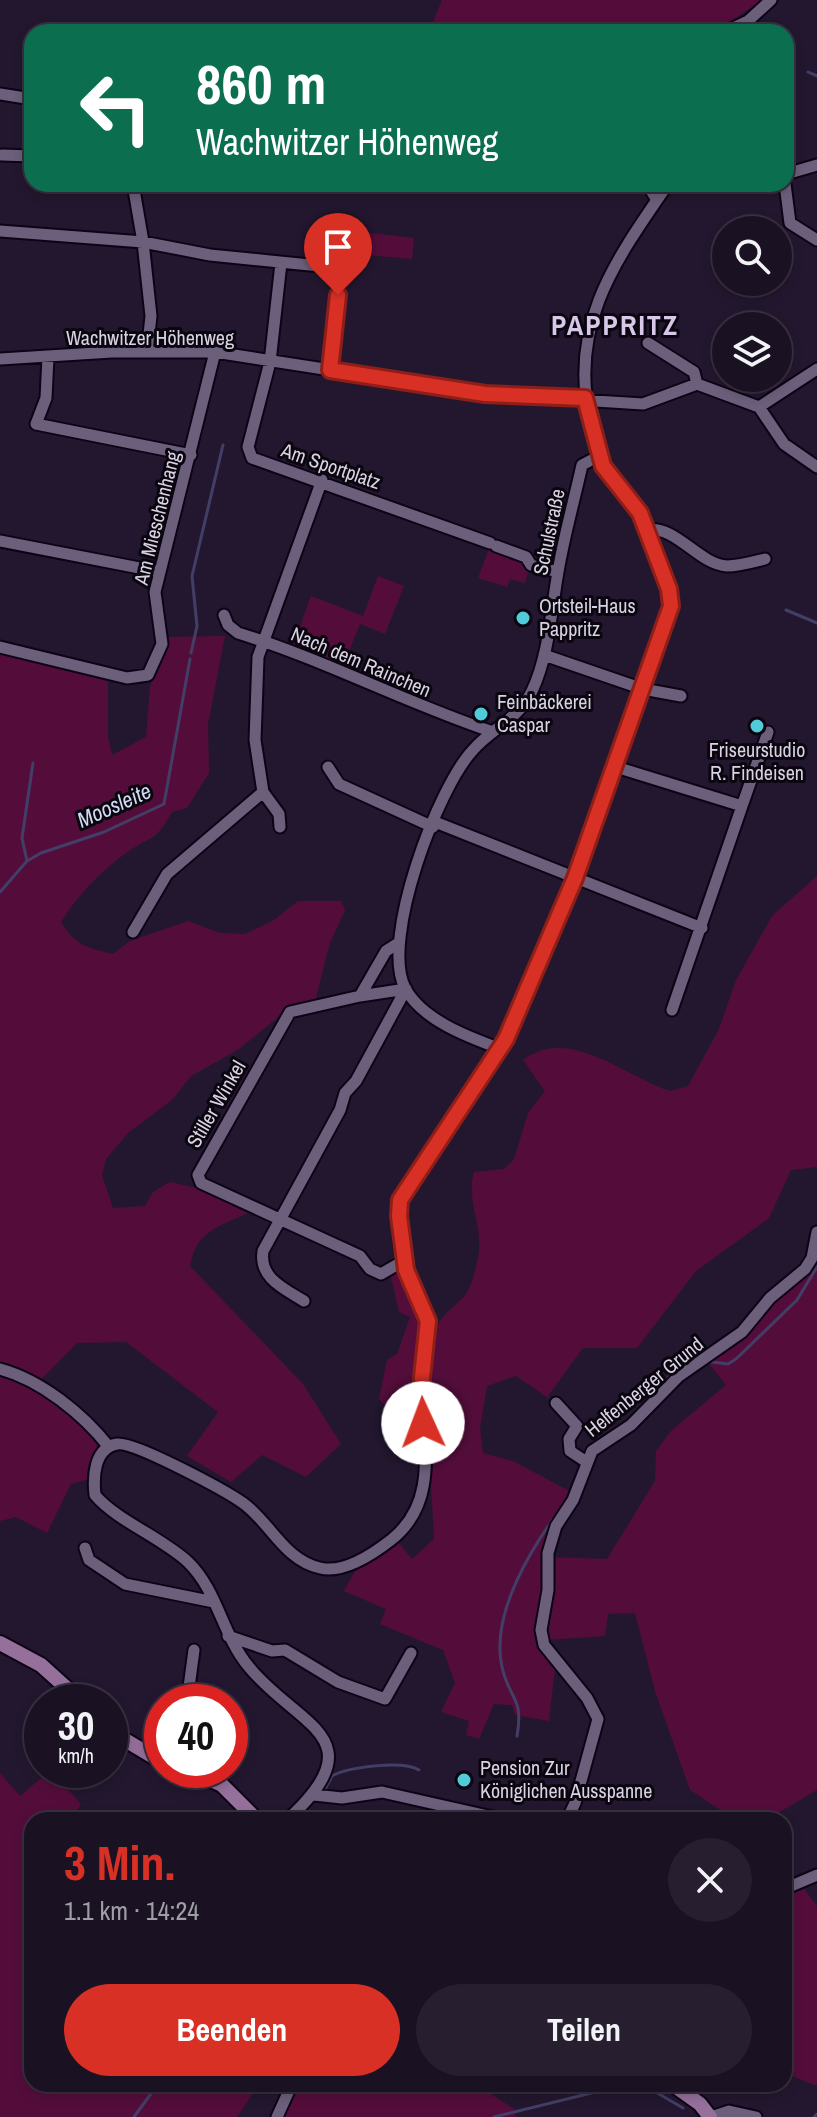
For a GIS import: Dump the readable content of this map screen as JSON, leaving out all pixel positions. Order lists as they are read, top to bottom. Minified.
{"streets":{"street":["Wachwitzer Höhenweg","Am Sportplatz","Am Mieschenhang","Schulstraße","Nach dem Rainchen","Stiller Winkel","Helfenberger Grund"]},"crossings":[["Wachwitzer Höhenweg","Am Sportplatz"],["Wachwitzer Höhenweg","Am Mieschenhang"],["Am Sportplatz","Schulstraße"],["Schulstraße","Nach dem Rainchen"]],"districts":["PAPPRITZ"],"water":["Moosleite"],"places":["Ortsteil-Haus Pappritz","Feinbäckerei Caspar","Friseurstudio R. Findeisen","Pension Zur Königlichen Ausspanne"],"page":{"turn":["860 m","Wachwitzer Höhenweg"],"speed":"30 km/h","limit":"40","heading":["3 Min.","1.1 km · 14:24"],"buttons":["Beenden","Teilen"]}}
